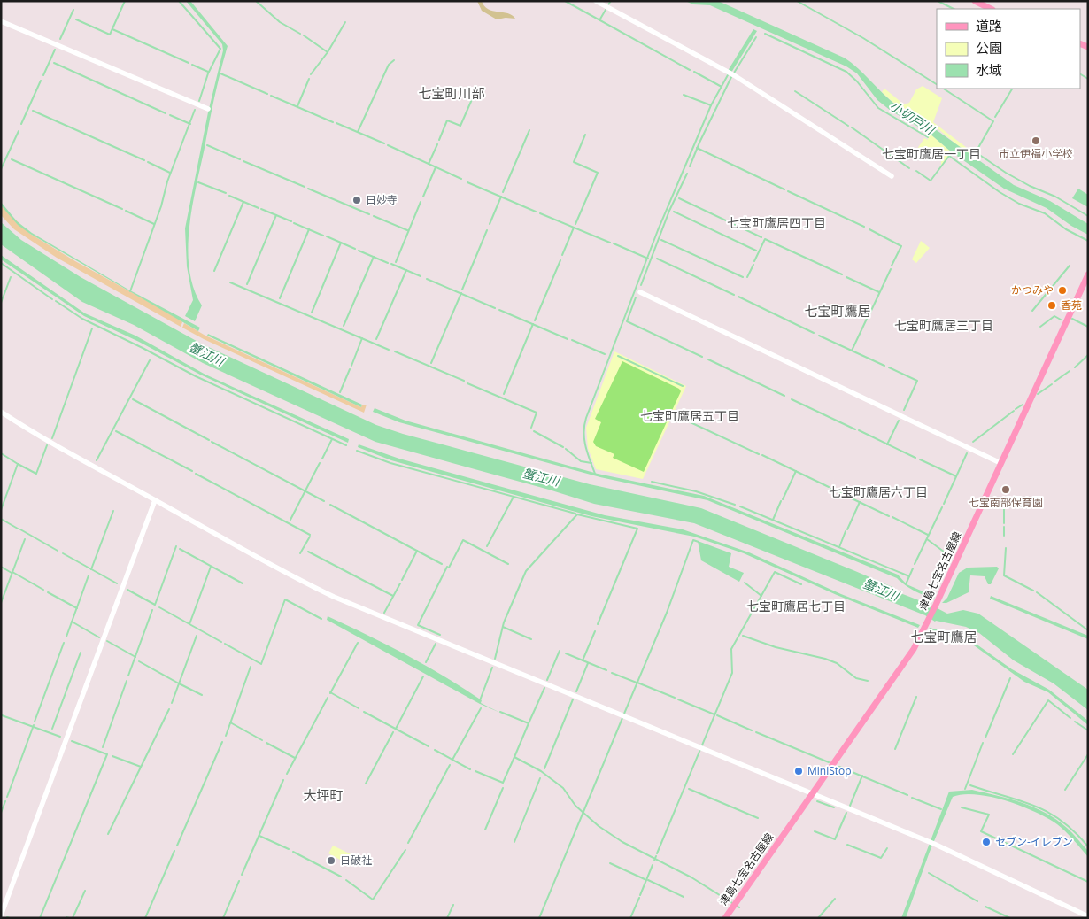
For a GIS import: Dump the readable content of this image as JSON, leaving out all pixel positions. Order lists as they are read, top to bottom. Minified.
{"streets":{"main road":["津島七宝名古屋線"]},"districts":["七宝町川部","七宝町鷹居一丁目","七宝町鷹居四丁目","七宝町鷹居","七宝町鷹居三丁目","七宝町鷹居五丁目","七宝町鷹居六丁目","七宝町鷹居七丁目","七宝町鷹居","大坪町"],"water":["小切戸川","蟹江川"],"places":["市立伊福小学校","日妙寺","かつみや","香苑","七宝南部保育園","MiniStop","セブン-イレブン","日破社"],"legend":["道路","公園","水域"]}
